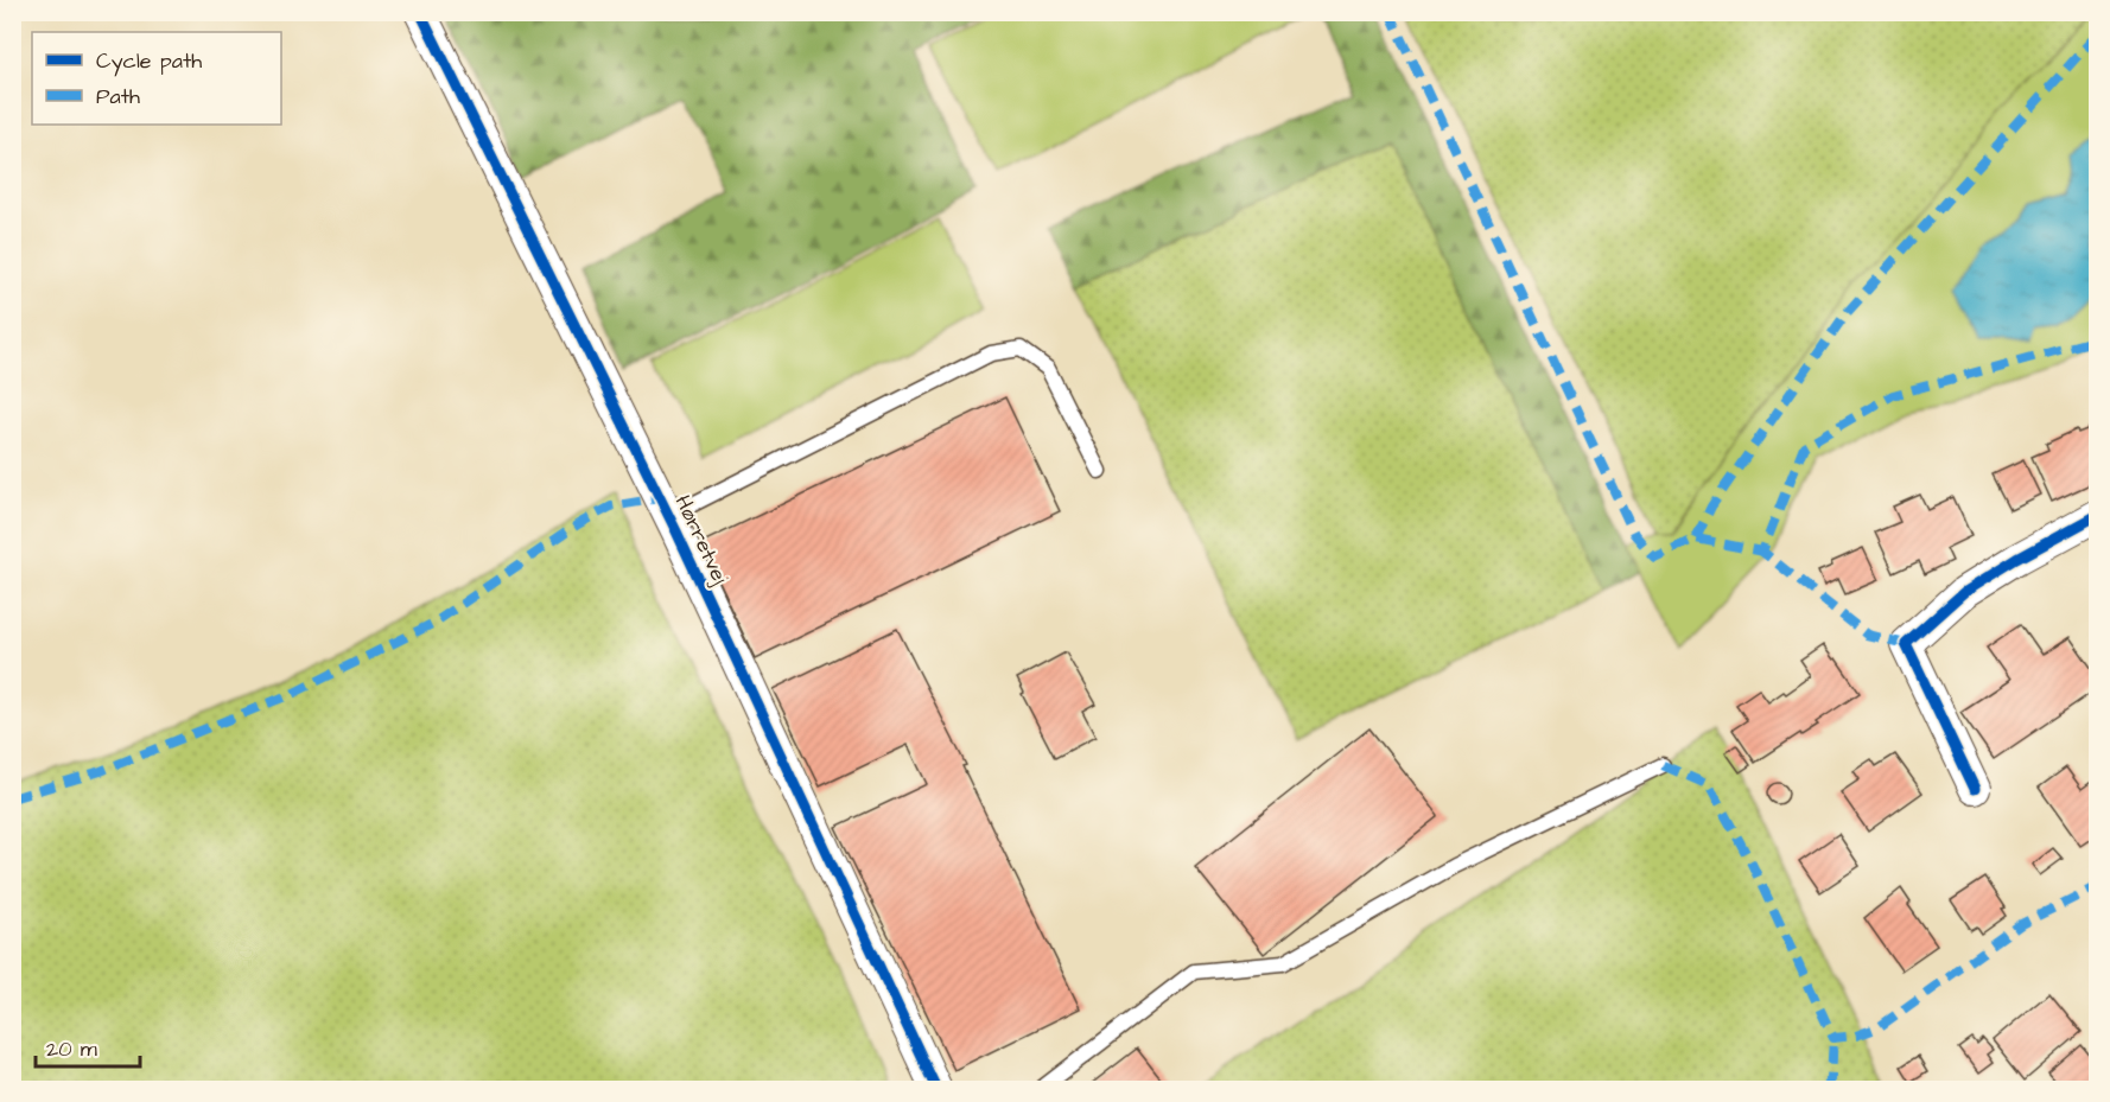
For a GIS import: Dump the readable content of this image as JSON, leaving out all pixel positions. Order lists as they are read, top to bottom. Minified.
{"streets":{"street":["Hørretvej"]},"legend":["Cycle path","Path"],"scale_bar":"20 m"}
